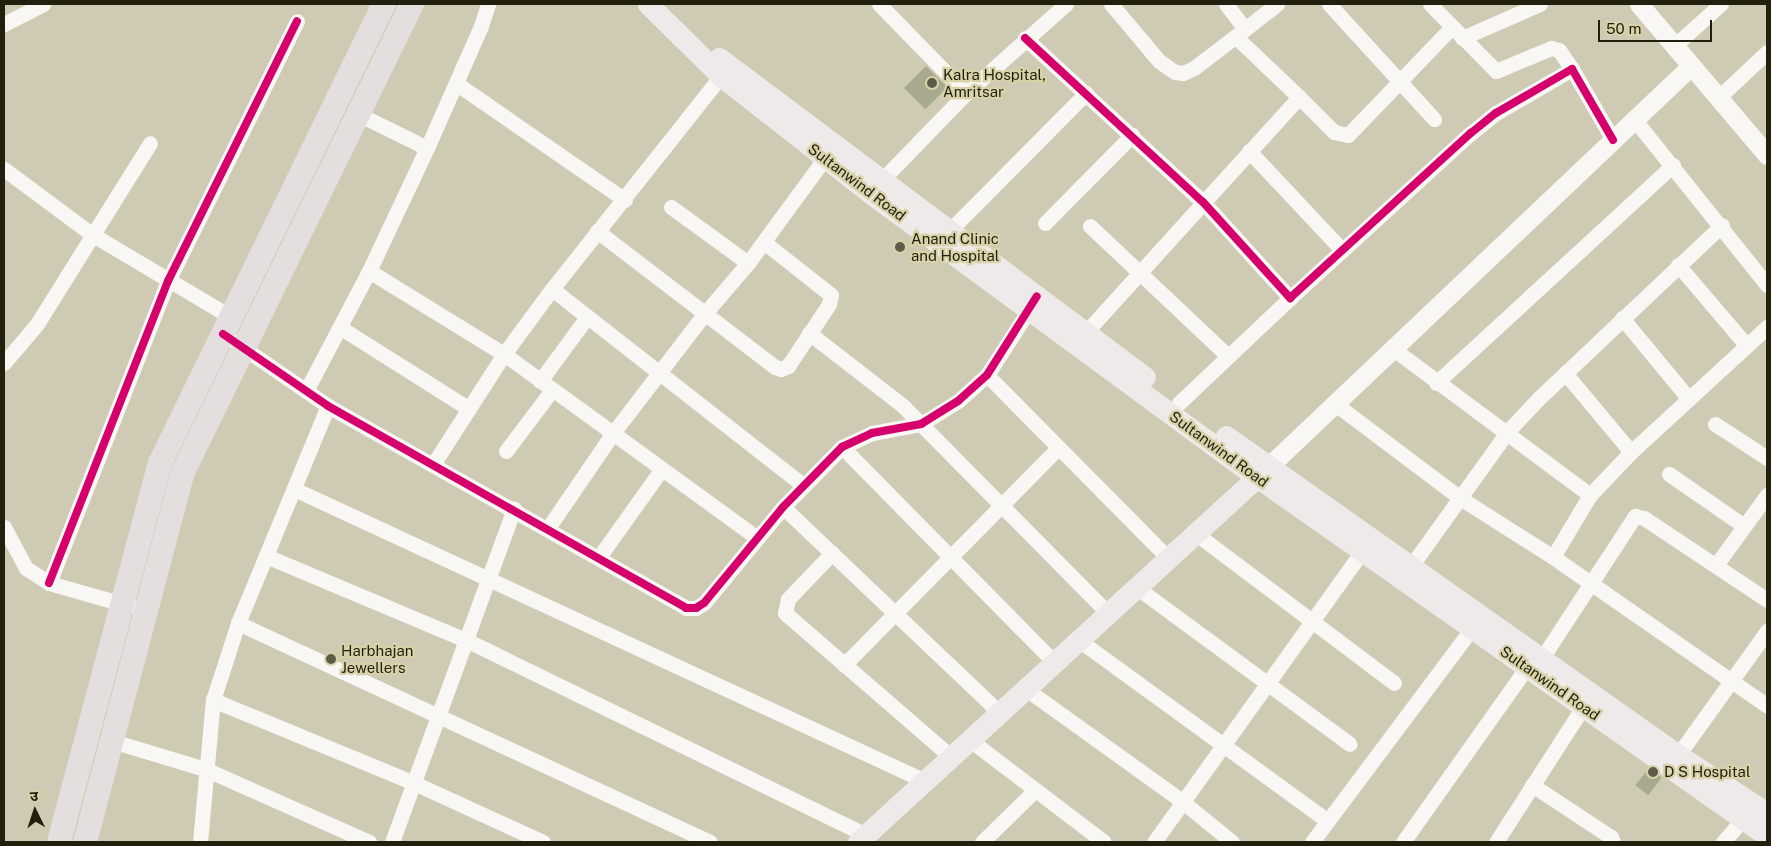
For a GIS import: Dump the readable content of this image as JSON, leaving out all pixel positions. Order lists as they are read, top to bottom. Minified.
{"streets":{"main road":["Sultanwind Road"]},"places":["Kalra Hospital, Amritsar","Anand Clinic and Hospital","Harbhajan Jewellers","D S Hospital"],"scale_bar":"50 m","north":"top"}
